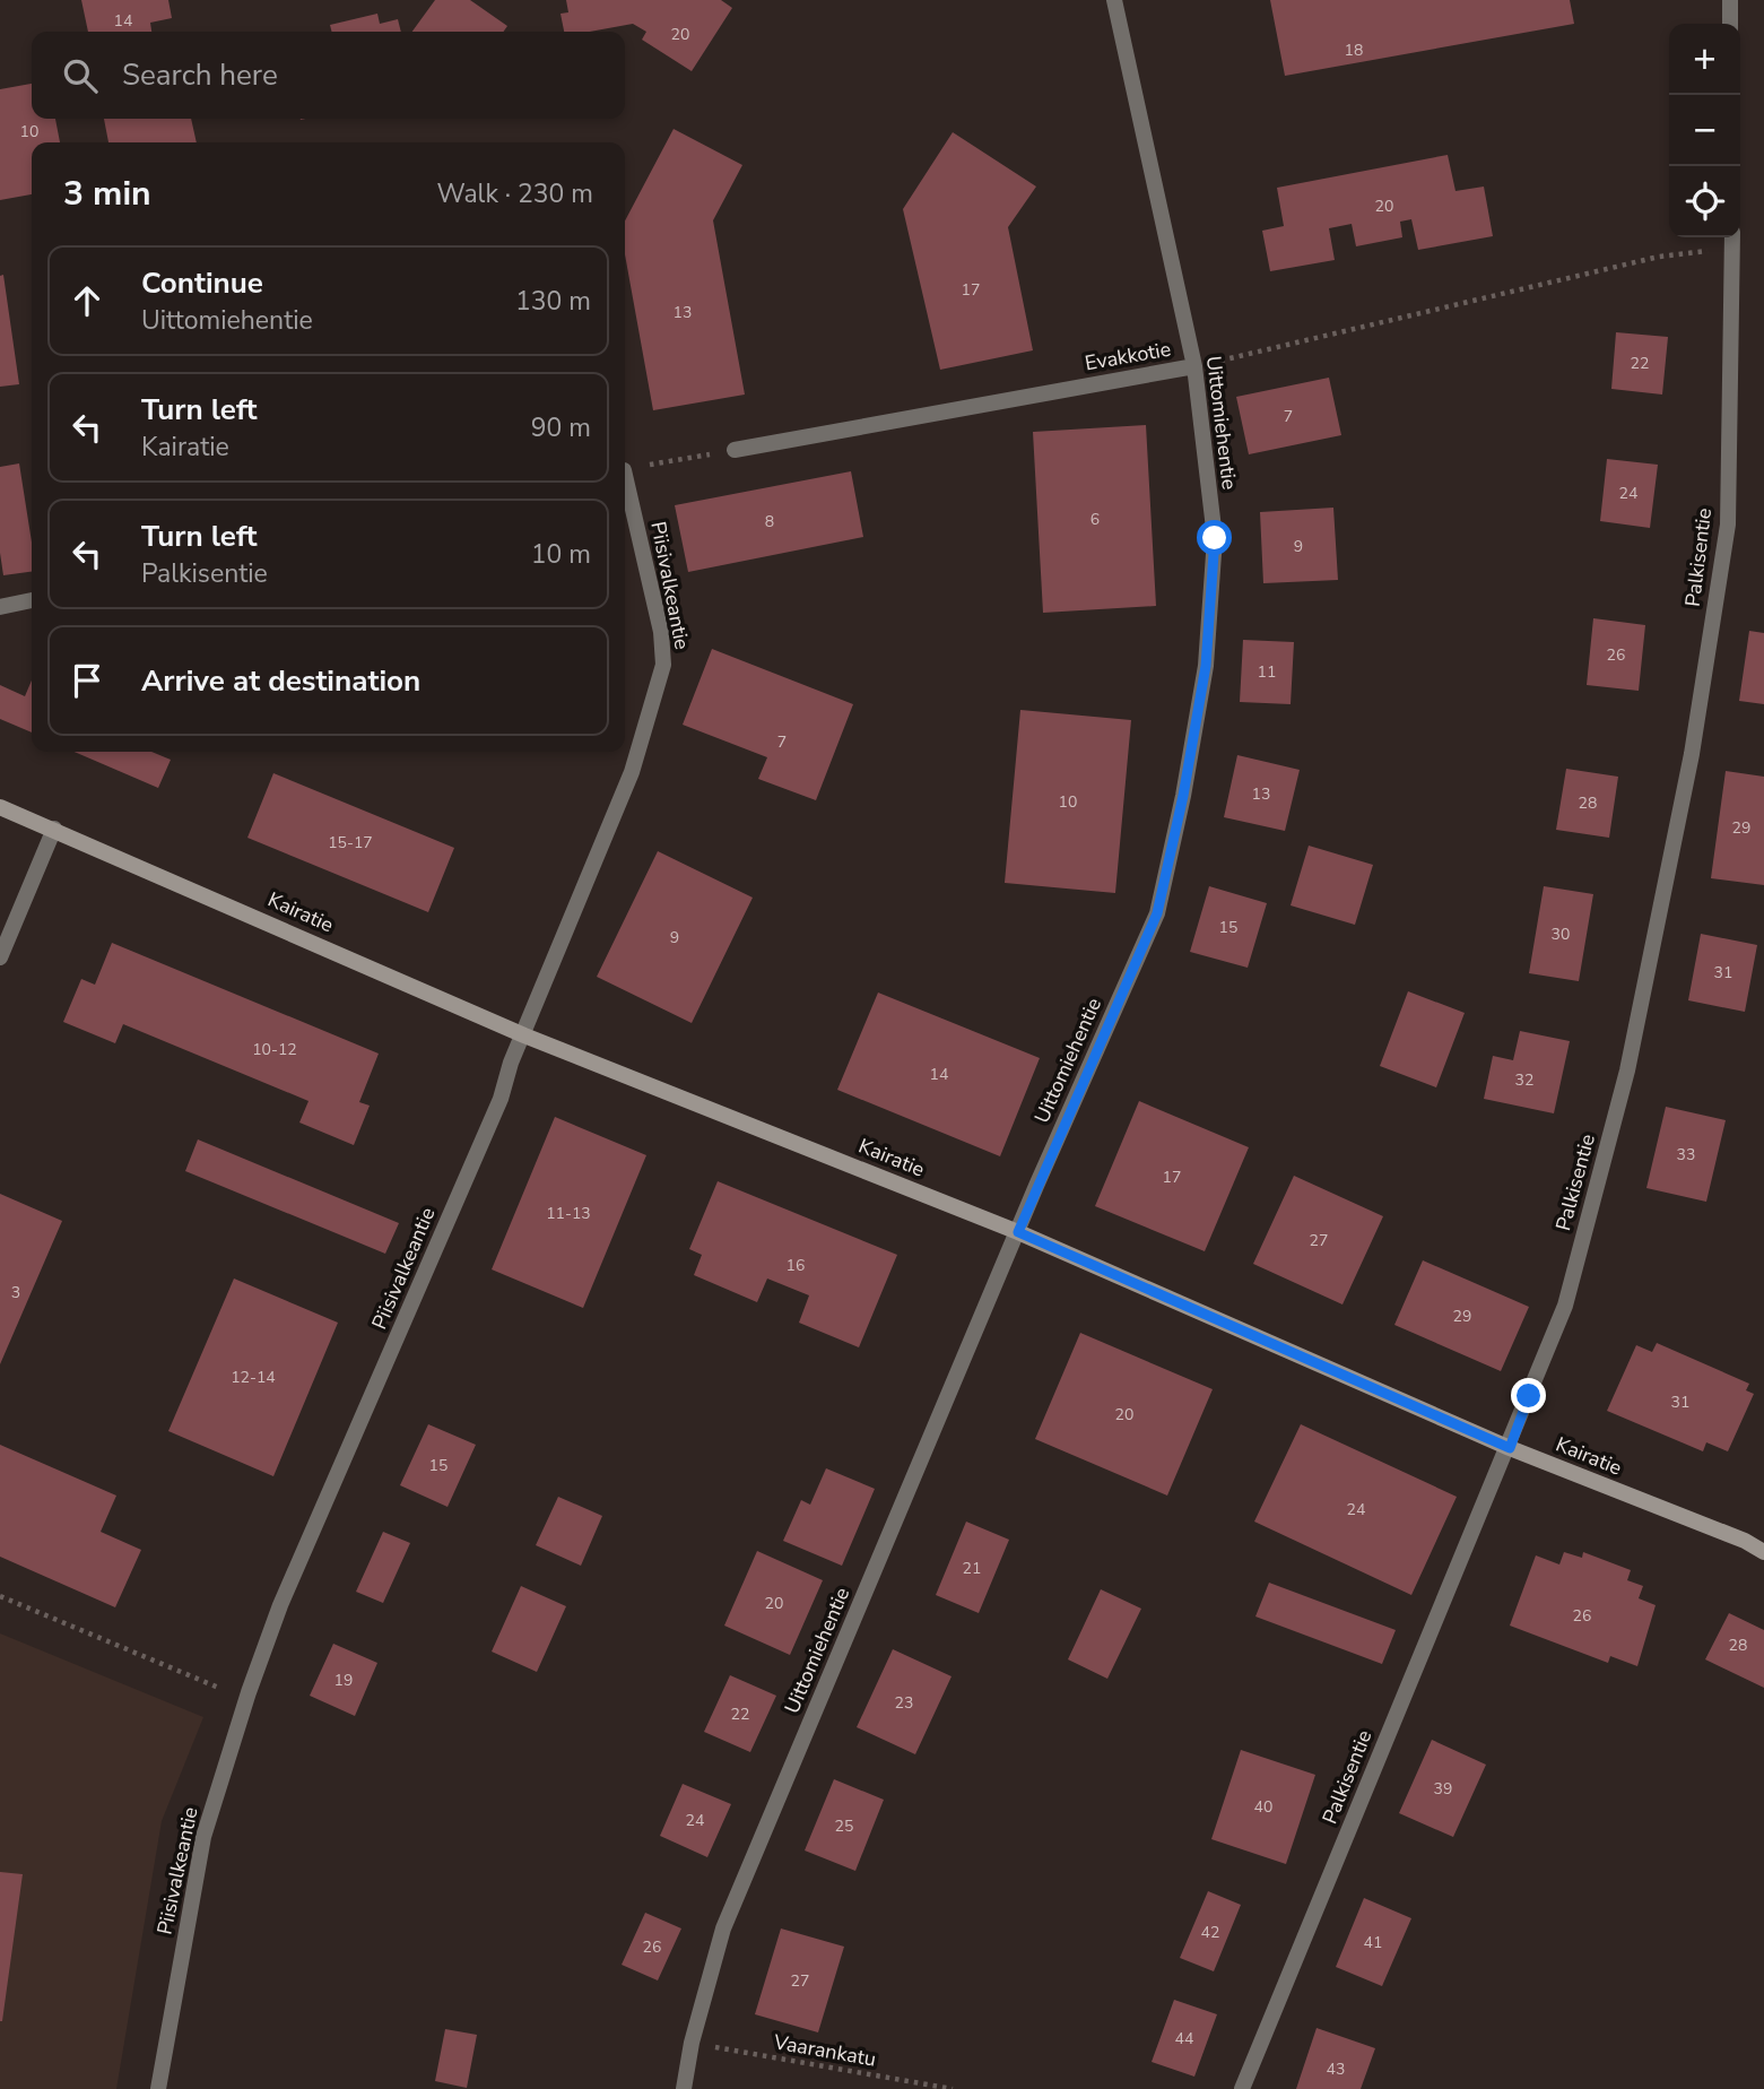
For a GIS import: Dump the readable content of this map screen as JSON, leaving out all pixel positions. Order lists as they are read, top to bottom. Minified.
{"streets":{"main road":["Kairatie"],"street":["Evakkotie","Uittomiehentie","Palkisentie","Piisivalkeantie"],"path":["Vaarankatu"]},"crossings":[["Evakkotie","Uittomiehentie"],["Evakkotie","Palkisentie"],["Uittomiehentie","Kairatie"],["Uittomiehentie","Vaarankatu"],["Palkisentie","Kairatie"],["Piisivalkeantie","Kairatie"]],"house_numbers":["14","20","18","10","20","17","13","22","7","24","6","8","9","26","11","7","13","10","28","29","15-17","15","30","9","31","10-12","14","32","33","17","11-13","27","16","3","29","12-14","31","20","15","24","21","20","26","28","19","23","22","39","40","24","25","42","41","26","27","44","43"],"page":{"map_buttons":["+","−"],"search":"Search here","heading":["3 min","Walk · 230 m"],"list":[["Continue","Uittomiehentie","130 m"],["Turn left","Kairatie","90 m"],["Turn left","Palkisentie","10 m"],"Arrive at destination"]}}
